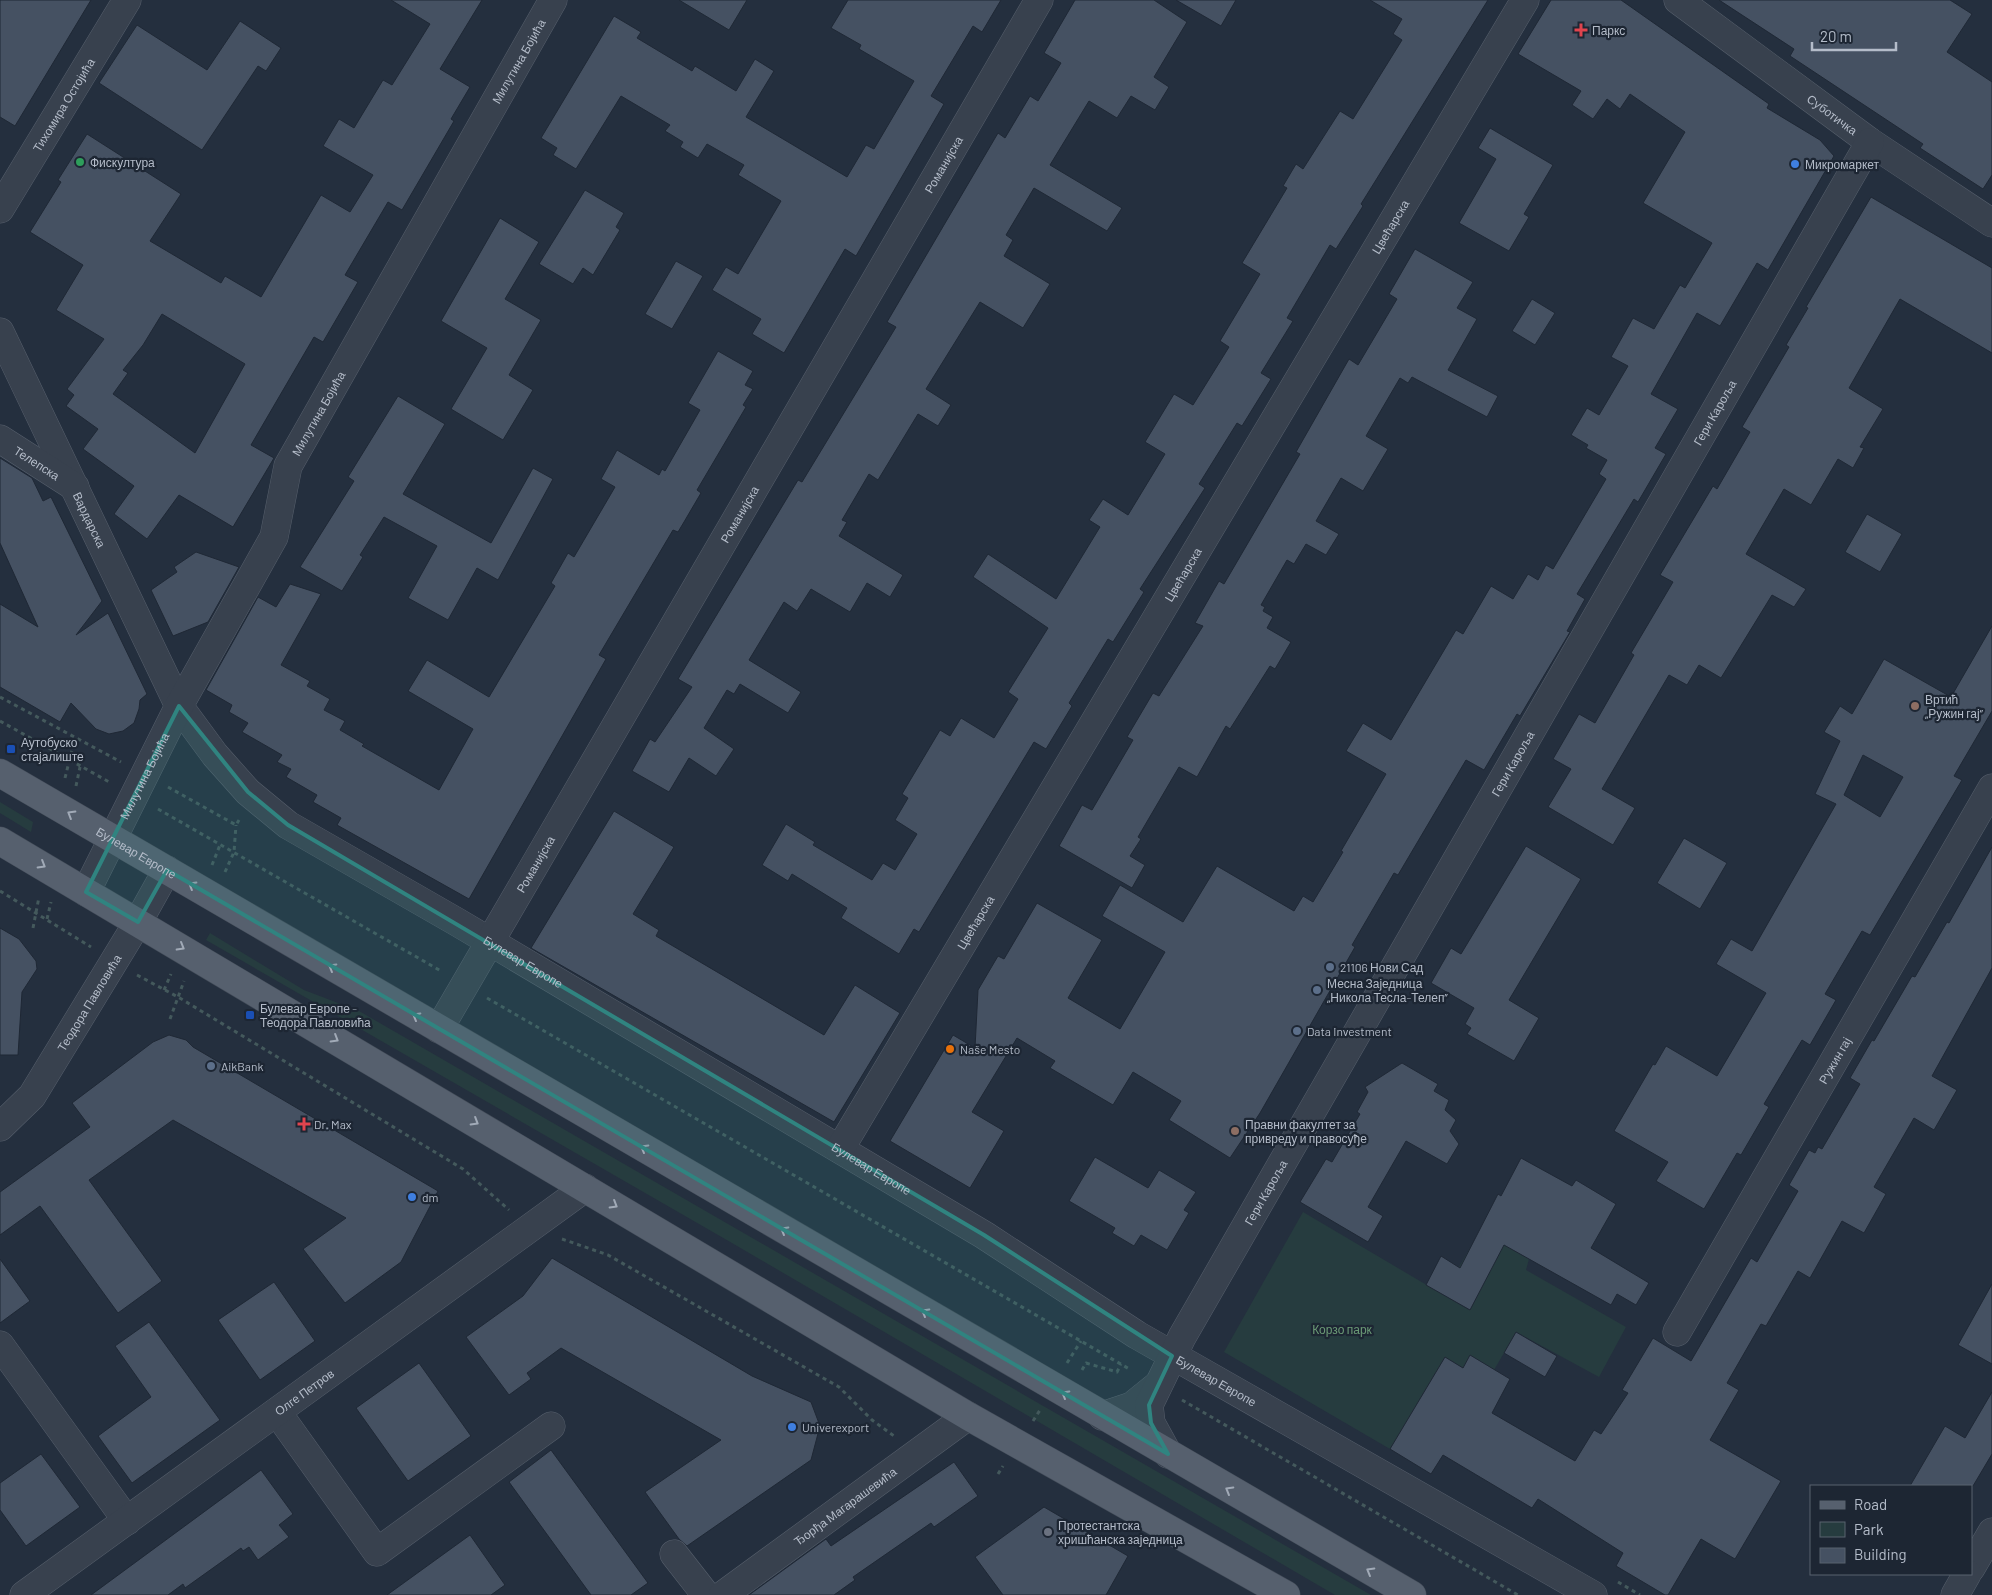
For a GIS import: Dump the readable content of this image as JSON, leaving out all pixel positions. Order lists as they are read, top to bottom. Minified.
{"streets":{"main road":["Булевар Европе"],"street":["Милутина Бојића","Тихомира Остојића","Суботичка","Романијска","Цвећарска","Гери Кароља","Телепска","Вардарска","Теодора Павловића","Ружин гај","Олге Петров","Ђорђа Магарашевића"]},"crossings":[["Милутина Бојића","Вардарска"],["Милутина Бојића","Булевар Европе"],["Суботичка","Гери Кароља"],["Романијска","Булевар Европе"],["Цвећарска","Булевар Европе"],["Гери Кароља","Булевар Европе"],["Телепска","Вардарска"],["Вардарска","Булевар Европе"],["Булевар Европе","Теодора Павловића"]],"parks":["Корзо парк"],"places":{"health":["Паркс","Dr. Max"],"other":["Фискултура","Микромаркет","Вртић „Ружин гај”","21106 Нови Сад","Месна Заједница „Никола Тесла-Телеп”","Data Investment","Naše Mesto","AikBank","Правни факултет за привреду и правосуђе","dm","Univerexport","Протестантска хришћанска заједница"],"transit":["Аутобуско стајалиште","Булевар Европе - Теодора Павловића"]},"legend":["Road","Park","Building"],"scale_bar":"20 m"}
